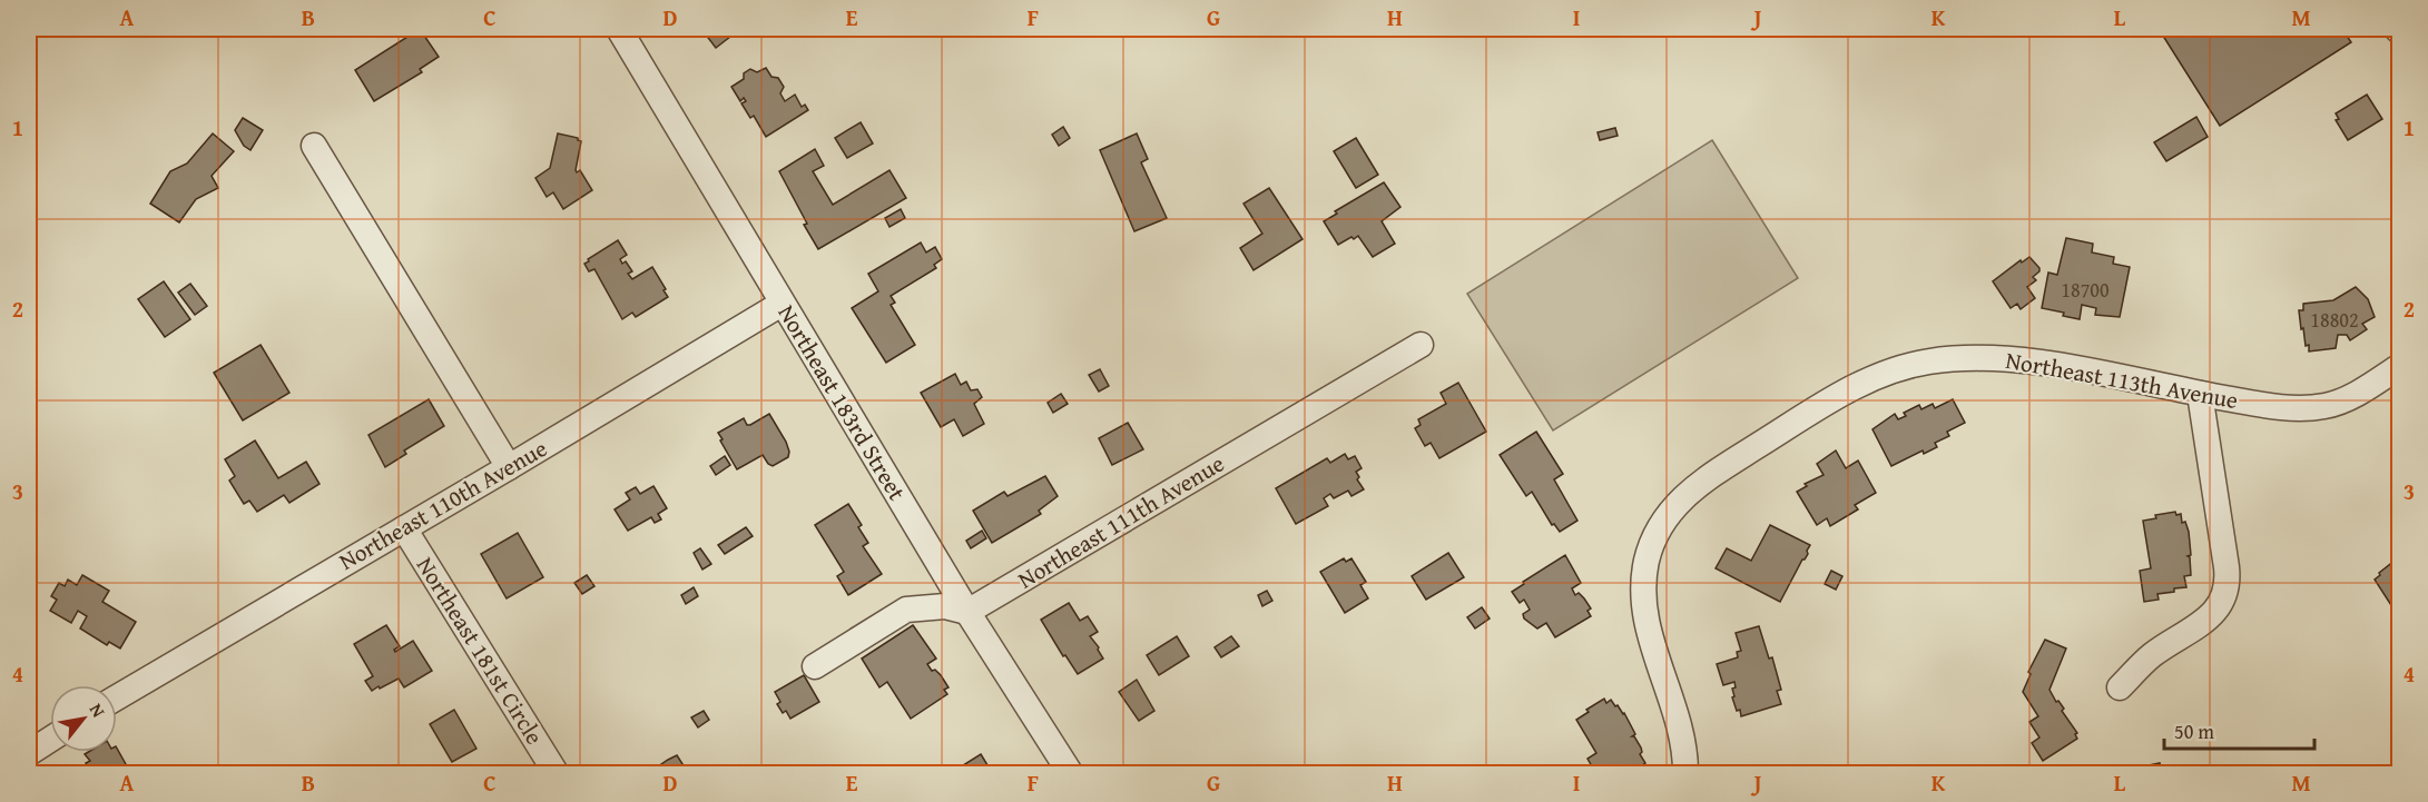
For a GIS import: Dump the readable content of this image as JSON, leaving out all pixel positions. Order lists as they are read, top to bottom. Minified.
{"streets":{"street":["Northeast 113th Avenue","Northeast 183rd Street","Northeast 110th Avenue","Northeast 111th Avenue","Northeast 181st Circle"]},"crossings":[["Northeast 183rd Street","Northeast 110th Avenue"],["Northeast 183rd Street","Northeast 111th Avenue"],["Northeast 110th Avenue","Northeast 181st Circle"]],"house_numbers":["18700","18802"],"scale_bar":"50 m","north":"top right","grid":{"columns":["A","B","C","D","E","F","G","H","I","J","K","L","M"],"rows":["1","2","3","4"]}}
